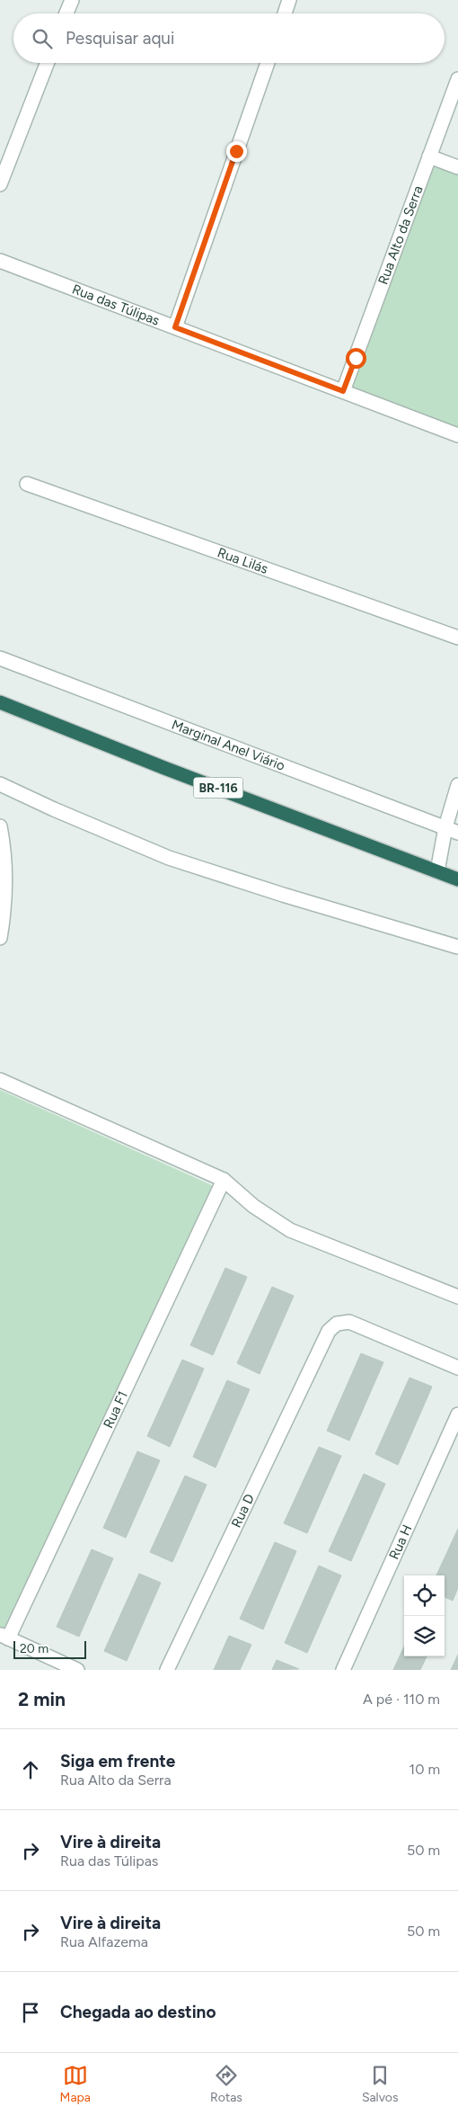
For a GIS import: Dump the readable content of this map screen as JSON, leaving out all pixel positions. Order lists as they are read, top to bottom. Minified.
{"streets":{"highway":["BR-116"],"street":["Rua Alto da Serra","Rua das Túlipas","Rua Lilás","Marginal Anel Viário","Rua F1","Rua D","Rua H"]},"crossings":[["Rua Alto da Serra","Rua das Túlipas"]],"scale_bar":"20 m","page":{"search":"Pesquisar aqui","scale":"20 m","heading":["2 min","A pé · 110 m"],"list":[["Siga em frente","Rua Alto da Serra","10 m"],["Vire à direita","Rua das Túlipas","50 m"],["Vire à direita","Rua Alfazema","50 m"],"Chegada ao destino"],"nav":["Mapa","Rotas","Salvos"]}}
